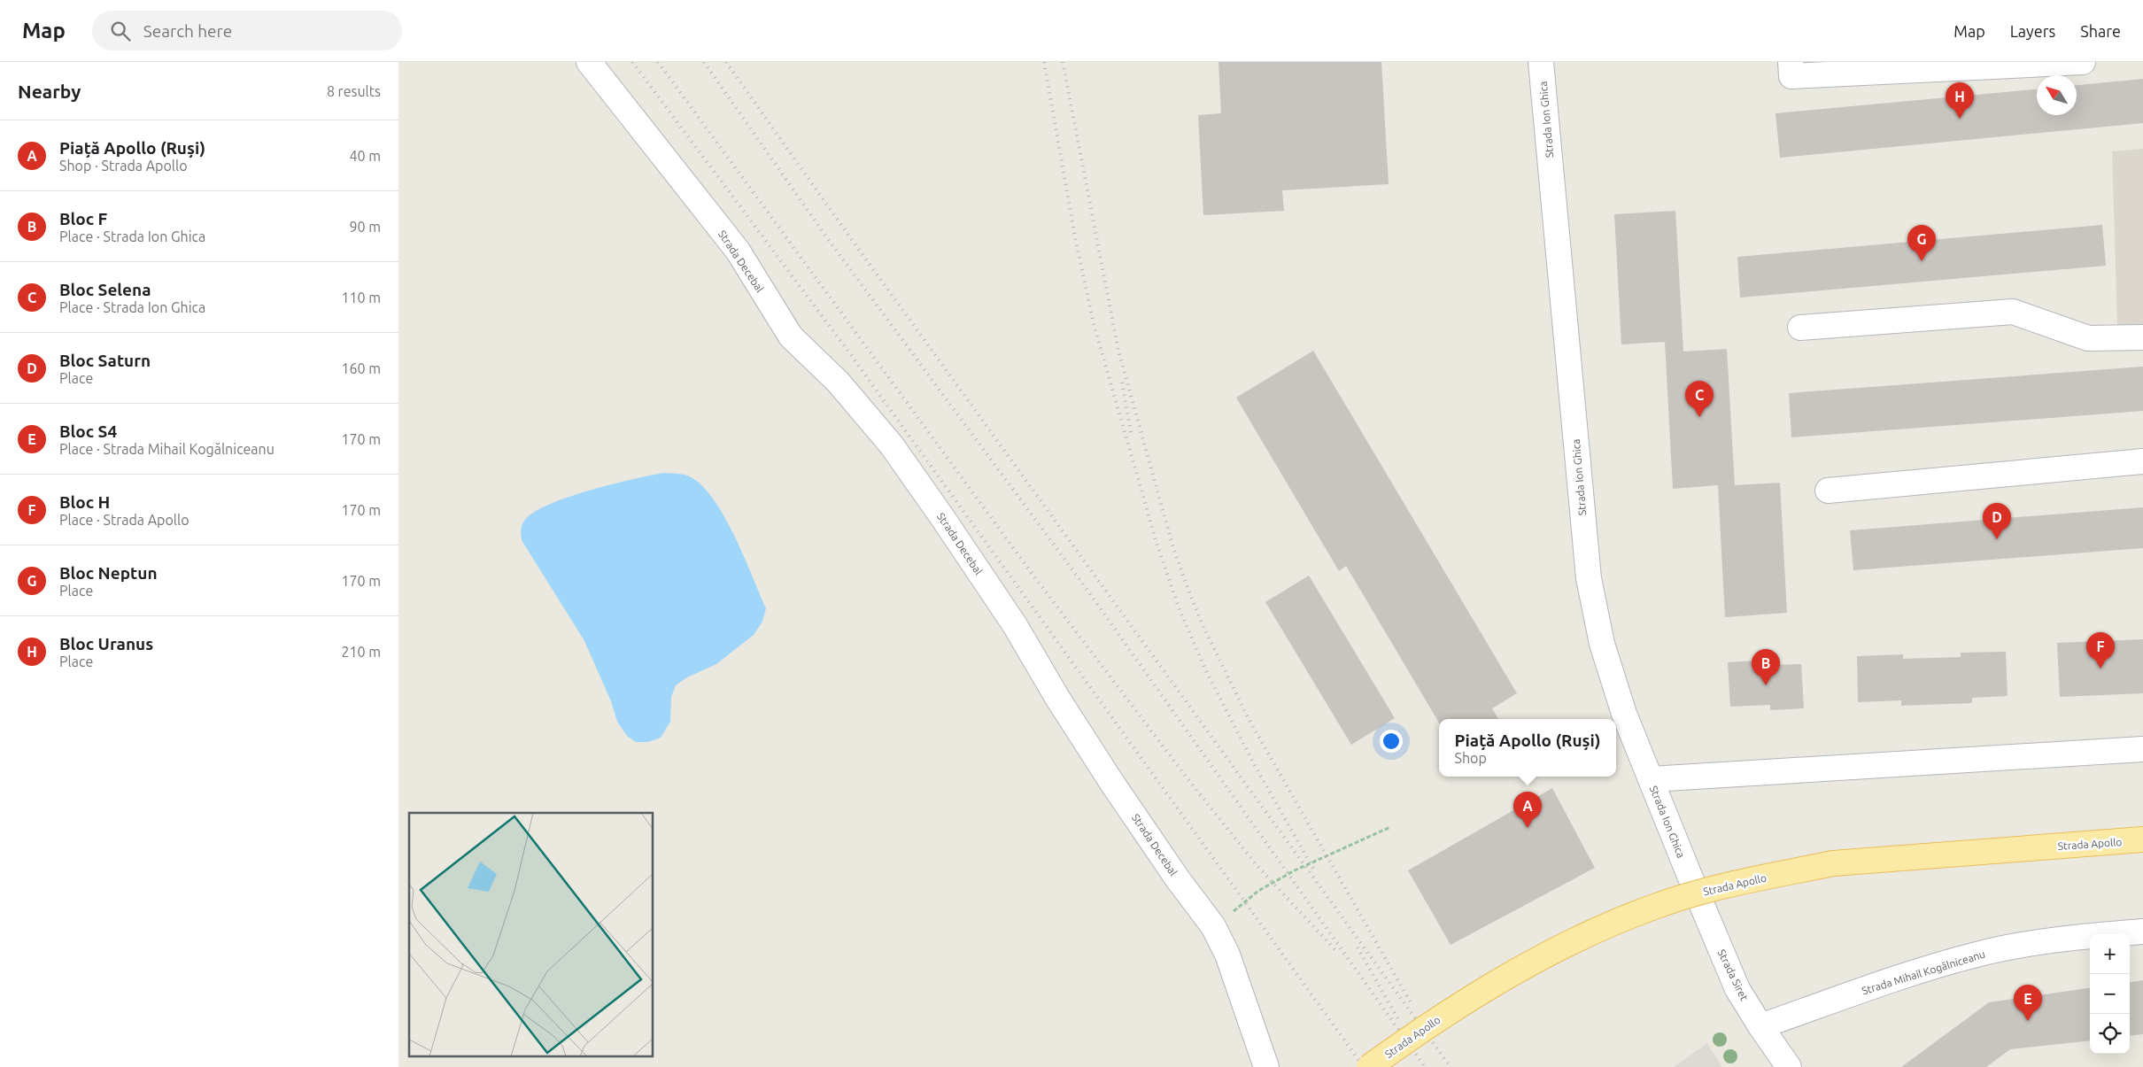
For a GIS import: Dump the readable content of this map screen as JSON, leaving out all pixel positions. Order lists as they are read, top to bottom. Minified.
{"streets":{"main road":["Strada Apollo"],"street":["Strada Ion Ghica","Strada Decebal","Strada Mihail Kogălniceanu","Strada Siret"]},"crossings":[["Strada Ion Ghica","Strada Siret"],["Strada Mihail Kogălniceanu","Strada Siret"]],"north":"top left","page":{"header":"Map","search":"Search here","nav":["Map","Layers","Share"],"heading":["Nearby","8 results"],"pins":["H","G","C","D","F","B","A","E"],"list":[{"mark":"A","name":"Piață Apollo (Ruși)","note":"Shop · Strada Apollo","value":"40 m"},{"mark":"B","name":"Bloc F","note":"Place · Strada Ion Ghica","value":"90 m"},{"mark":"C","name":"Bloc Selena","note":"Place · Strada Ion Ghica","value":"110 m"},{"mark":"D","name":"Bloc Saturn","note":"Place","value":"160 m"},{"mark":"E","name":"Bloc S4","note":"Place · Strada Mihail Kogălniceanu","value":"170 m"},{"mark":"F","name":"Bloc H","note":"Place · Strada Apollo","value":"170 m"},{"mark":"G","name":"Bloc Neptun","note":"Place","value":"170 m"},{"mark":"H","name":"Bloc Uranus","note":"Place","value":"210 m"}],"popup":["Piață Apollo (Ruși)","Shop"],"map_buttons":["+","−"]}}
